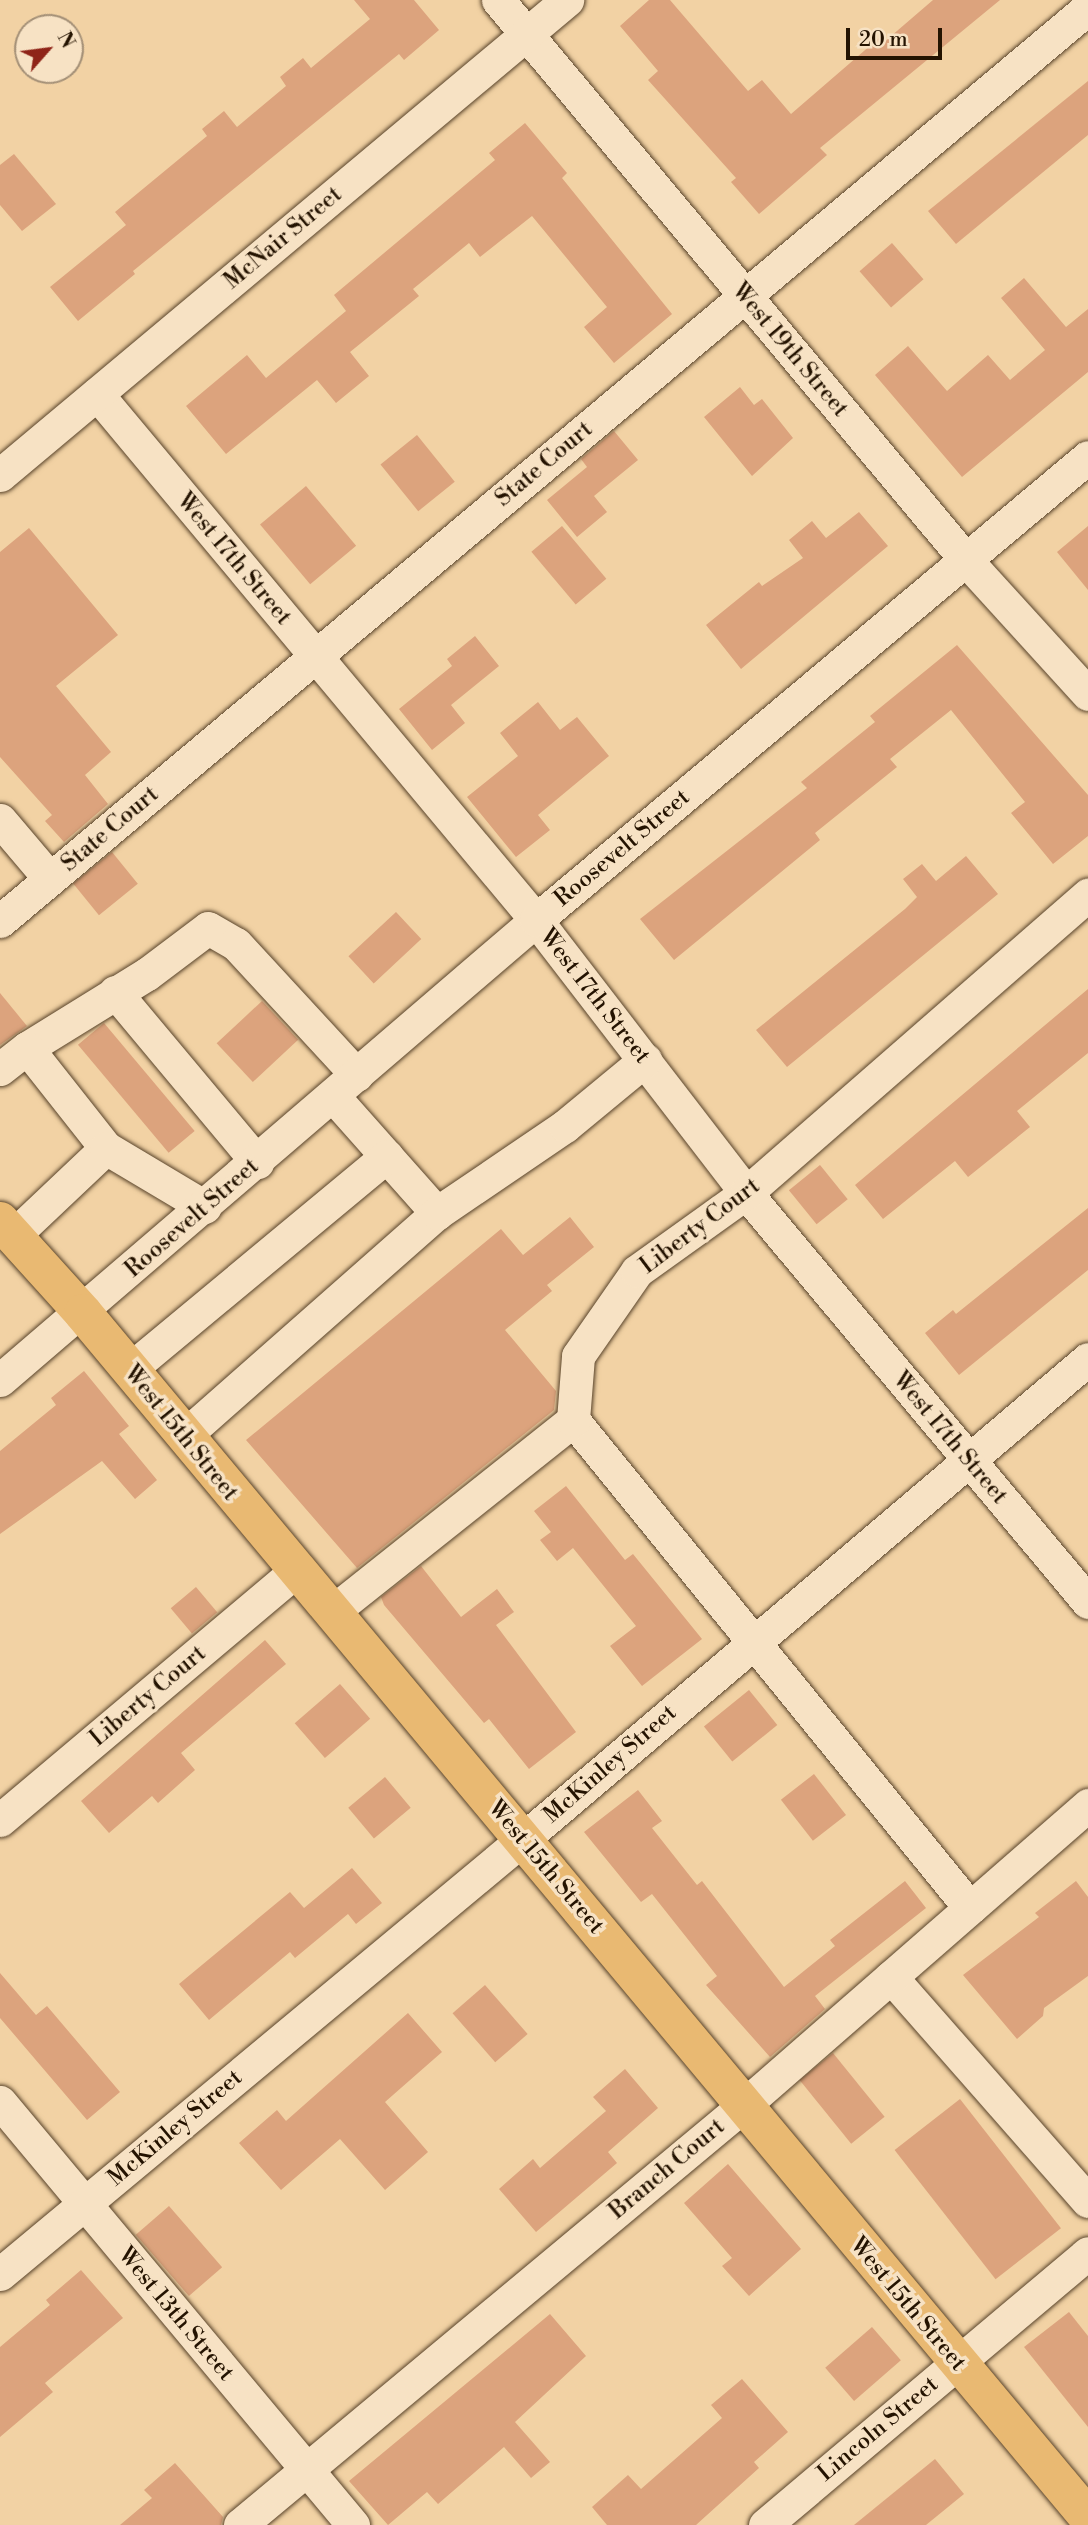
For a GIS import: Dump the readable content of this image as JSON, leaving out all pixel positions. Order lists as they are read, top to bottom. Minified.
{"streets":{"main road":["West 15th Street"],"street":["McNair Street","West 19th Street","State Court","West 17th Street","Roosevelt Street","Liberty Court","McKinley Street","Branch Court","West 13th Street","Lincoln Street"]},"crossings":[["McNair Street","West 19th Street"],["McNair Street","West 17th Street"],["West 19th Street","State Court"],["West 19th Street","Roosevelt Street"],["State Court","West 17th Street"],["West 17th Street","Roosevelt Street"],["West 17th Street","Liberty Court"],["West 17th Street","McKinley Street"],["Roosevelt Street","West 15th Street"],["Liberty Court","West 15th Street"],["West 15th Street","McKinley Street"],["West 15th Street","Branch Court"],["West 15th Street","Lincoln Street"],["McKinley Street","West 13th Street"],["Branch Court","West 13th Street"]],"scale_bar":"20 m","north":"top right"}
